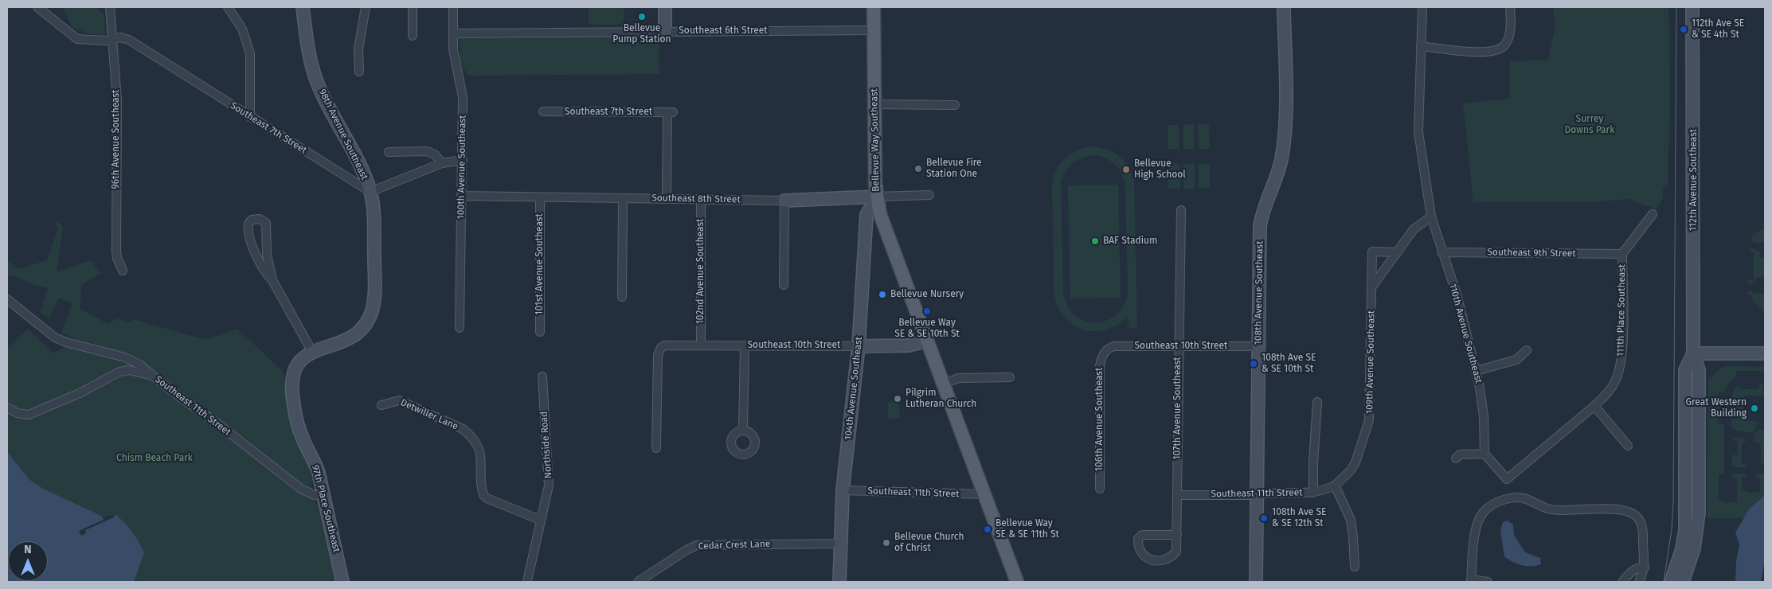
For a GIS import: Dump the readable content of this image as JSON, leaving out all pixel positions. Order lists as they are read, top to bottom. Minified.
{"streets":{"main road":["Bellevue Way Southeast"],"street":["Southeast 6th Street","Southeast 7th Street","98th Avenue Southeast","96th Avenue Southeast","100th Avenue Southeast","112th Avenue Southeast","Southeast 8th Street","Southeast 9th Street","101st Avenue Southeast","102nd Avenue Southeast","108th Avenue Southeast","111th Place Southeast","110th Avenue Southeast","Southeast 10th Street","109th Avenue Southeast","104th Avenue Southeast","Southeast 11th Street","107th Avenue Southeast","Detwiller Lane","106th Avenue Southeast","Northside Road","97th Place Southeast","Cedar Crest Lane"]},"crossings":[["Southeast 6th Street","Bellevue Way Southeast"],["Southeast 6th Street","100th Avenue Southeast"],["Southeast 7th Street","98th Avenue Southeast"],["Southeast 7th Street","96th Avenue Southeast"],["Southeast 7th Street","Southeast 8th Street"],["98th Avenue Southeast","97th Place Southeast"],["Bellevue Way Southeast","Southeast 8th Street"],["Bellevue Way Southeast","Southeast 10th Street"],["Bellevue Way Southeast","104th Avenue Southeast"],["Bellevue Way Southeast","Southeast 11th Street"],["100th Avenue Southeast","Southeast 8th Street"],["Southeast 8th Street","101st Avenue Southeast"],["Southeast 8th Street","102nd Avenue Southeast"],["Southeast 8th Street","104th Avenue Southeast"],["Southeast 9th Street","111th Place Southeast"],["Southeast 9th Street","110th Avenue Southeast"],["102nd Avenue Southeast","Southeast 10th Street"],["108th Avenue Southeast","Southeast 10th Street"],["108th Avenue Southeast","Southeast 11th Street"],["111th Place Southeast","110th Avenue Southeast"],["Southeast 10th Street","104th Avenue Southeast"],["Southeast 10th Street","107th Avenue Southeast"],["Southeast 10th Street","106th Avenue Southeast"],["109th Avenue Southeast","Southeast 11th Street"],["104th Avenue Southeast","Southeast 11th Street"],["104th Avenue Southeast","Cedar Crest Lane"],["Southeast 11th Street","107th Avenue Southeast"],["Southeast 11th Street","97th Place Southeast"],["Detwiller Lane","Northside Road"]],"parks":["Surrey Downs Park","Chism Beach Park"],"places":["Bellevue Pump Station","112th Ave SE & SE 4th St","Bellevue Fire Station One","Bellevue High School","BAF Stadium","Bellevue Nursery","Bellevue Way SE & SE 10th St","108th Ave SE & SE 10th St","Pilgrim Lutheran Church","Great Western Building","108th Ave SE & SE 12th St","Bellevue Way SE & SE 11th St","Bellevue Church of Christ"],"north":"top"}
